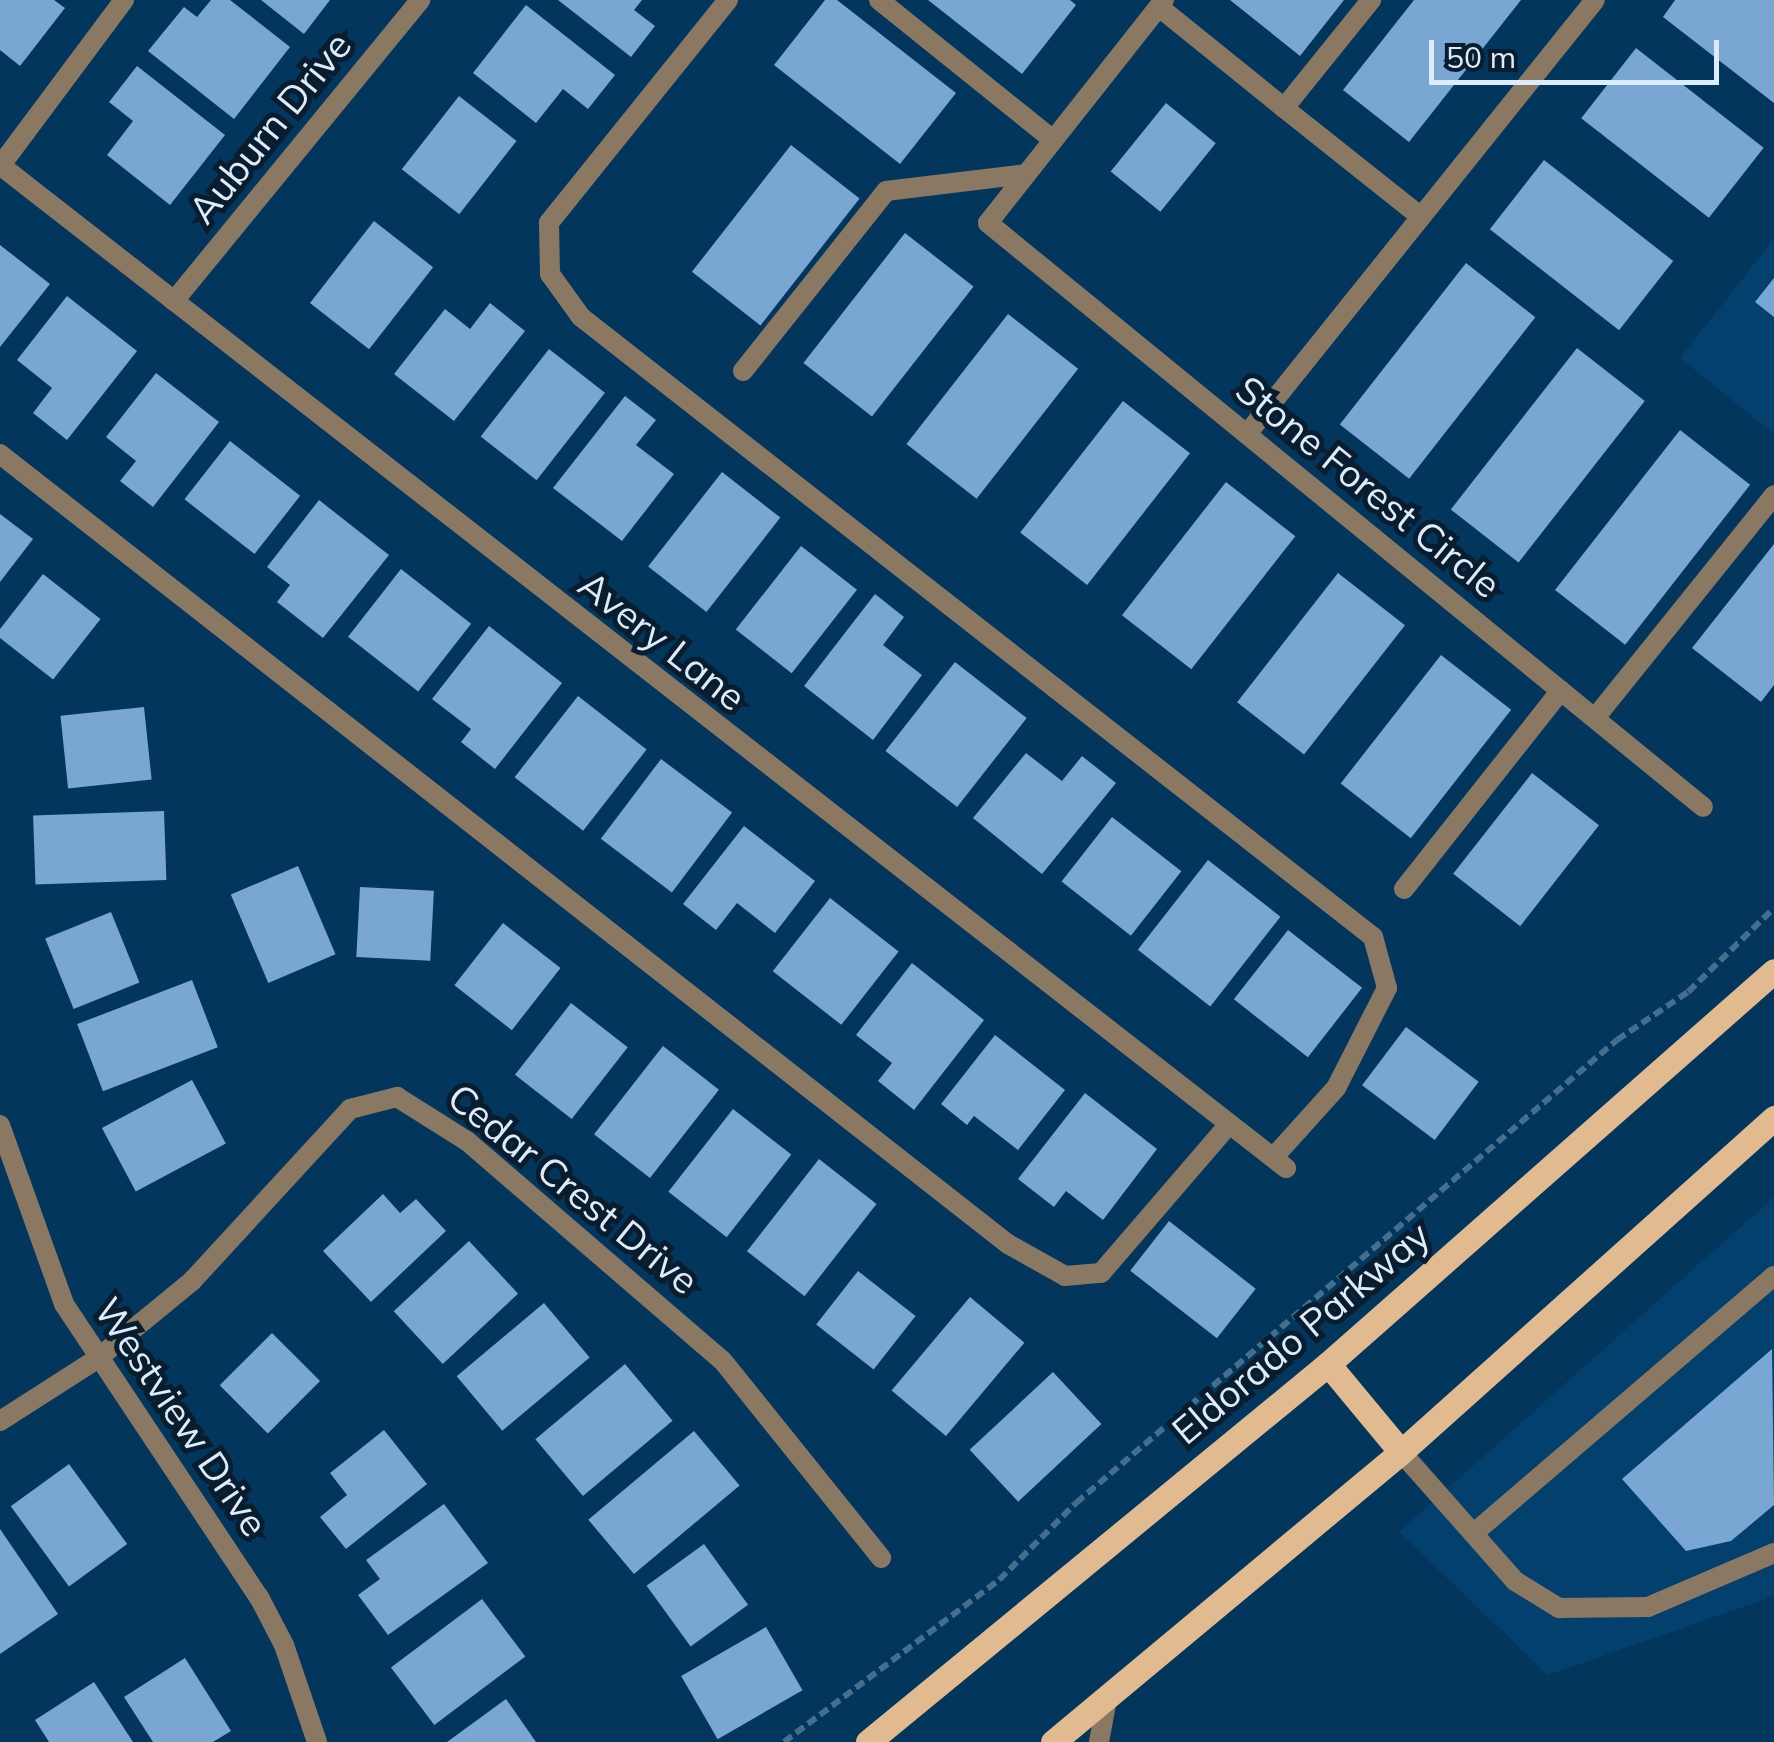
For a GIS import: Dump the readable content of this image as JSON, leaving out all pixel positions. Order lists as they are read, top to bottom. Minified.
{"streets":{"main road":["Eldorado Parkway"],"street":["Auburn Drive","Stone Forest Circle","Avery Lane","Cedar Crest Drive","Westview Drive"]},"crossings":[["Auburn Drive","Avery Lane"],["Cedar Crest Drive","Westview Drive"]],"scale_bar":"50 m"}
